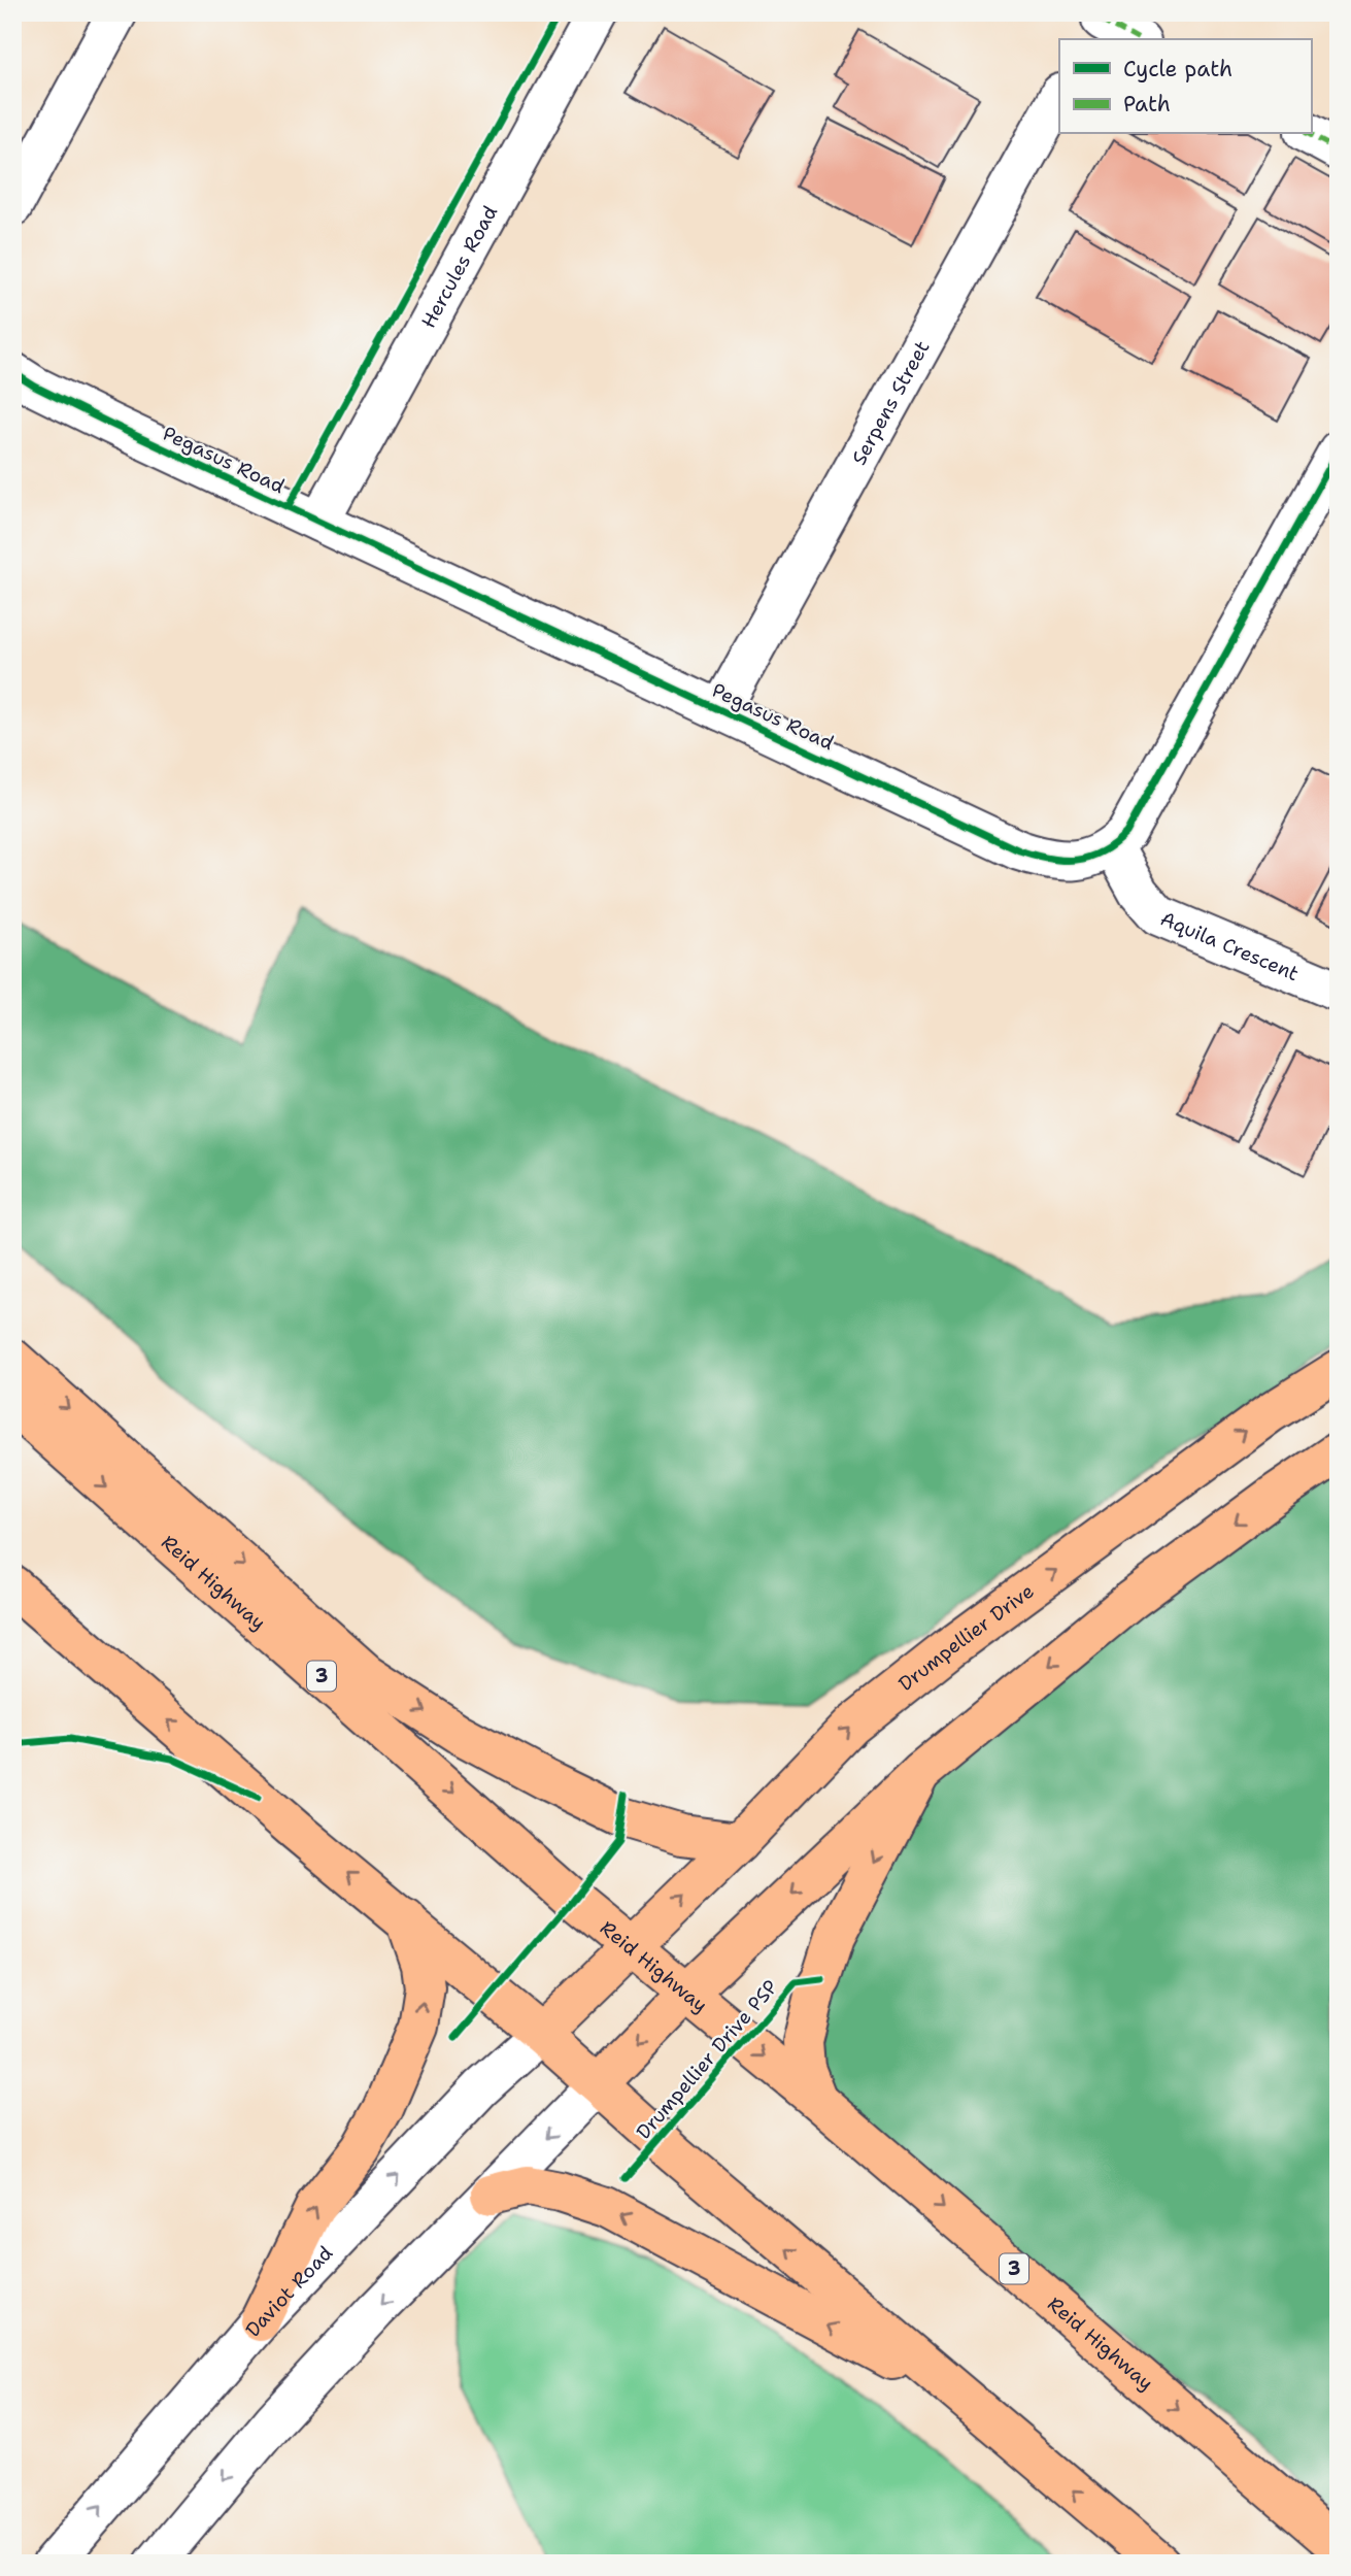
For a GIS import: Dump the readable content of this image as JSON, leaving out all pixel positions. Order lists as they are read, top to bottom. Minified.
{"streets":{"main road":["Reid Highway","Drumpellier Drive","3"],"street":["Hercules Road","Serpens Street","Pegasus Road","Aquila Crescent","Daviot Road"],"cycle path":["Drumpellier Drive PSP"]},"crossings":[["Hercules Road","Pegasus Road"],["Serpens Street","Pegasus Road"],["Pegasus Road","Aquila Crescent"],["Reid Highway","Drumpellier Drive"],["Drumpellier Drive","Daviot Road"]],"legend":["Cycle path","Path"]}
